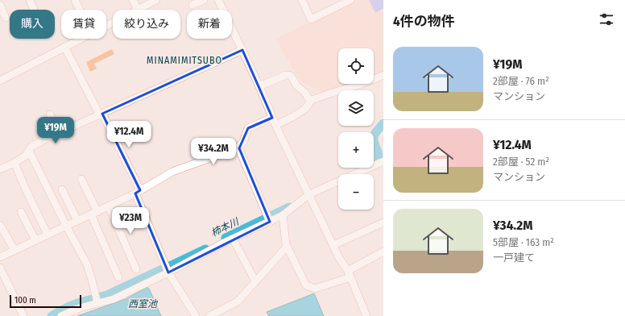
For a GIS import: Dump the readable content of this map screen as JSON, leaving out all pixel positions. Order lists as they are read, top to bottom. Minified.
{"districts":["MINAMIMITSUBO"],"water":["柿本川","西室池"],"scale_bar":"100 m","page":{"heading":"4件の物件","chip":["購入","賃貸","絞り込み","新着"],"list":[{"name":"¥19M","note":"2部屋 · 76 m² · マンション"},{"name":"¥12.4M","note":"2部屋 · 52 m² · マンション"},{"name":"¥34.2M","note":"5部屋 · 163 m² · 一戸建て"}],"map_buttons":["+","−"],"price":["¥19M","¥12.4M","¥34.2M","¥23M"],"scale":"100 m"}}
